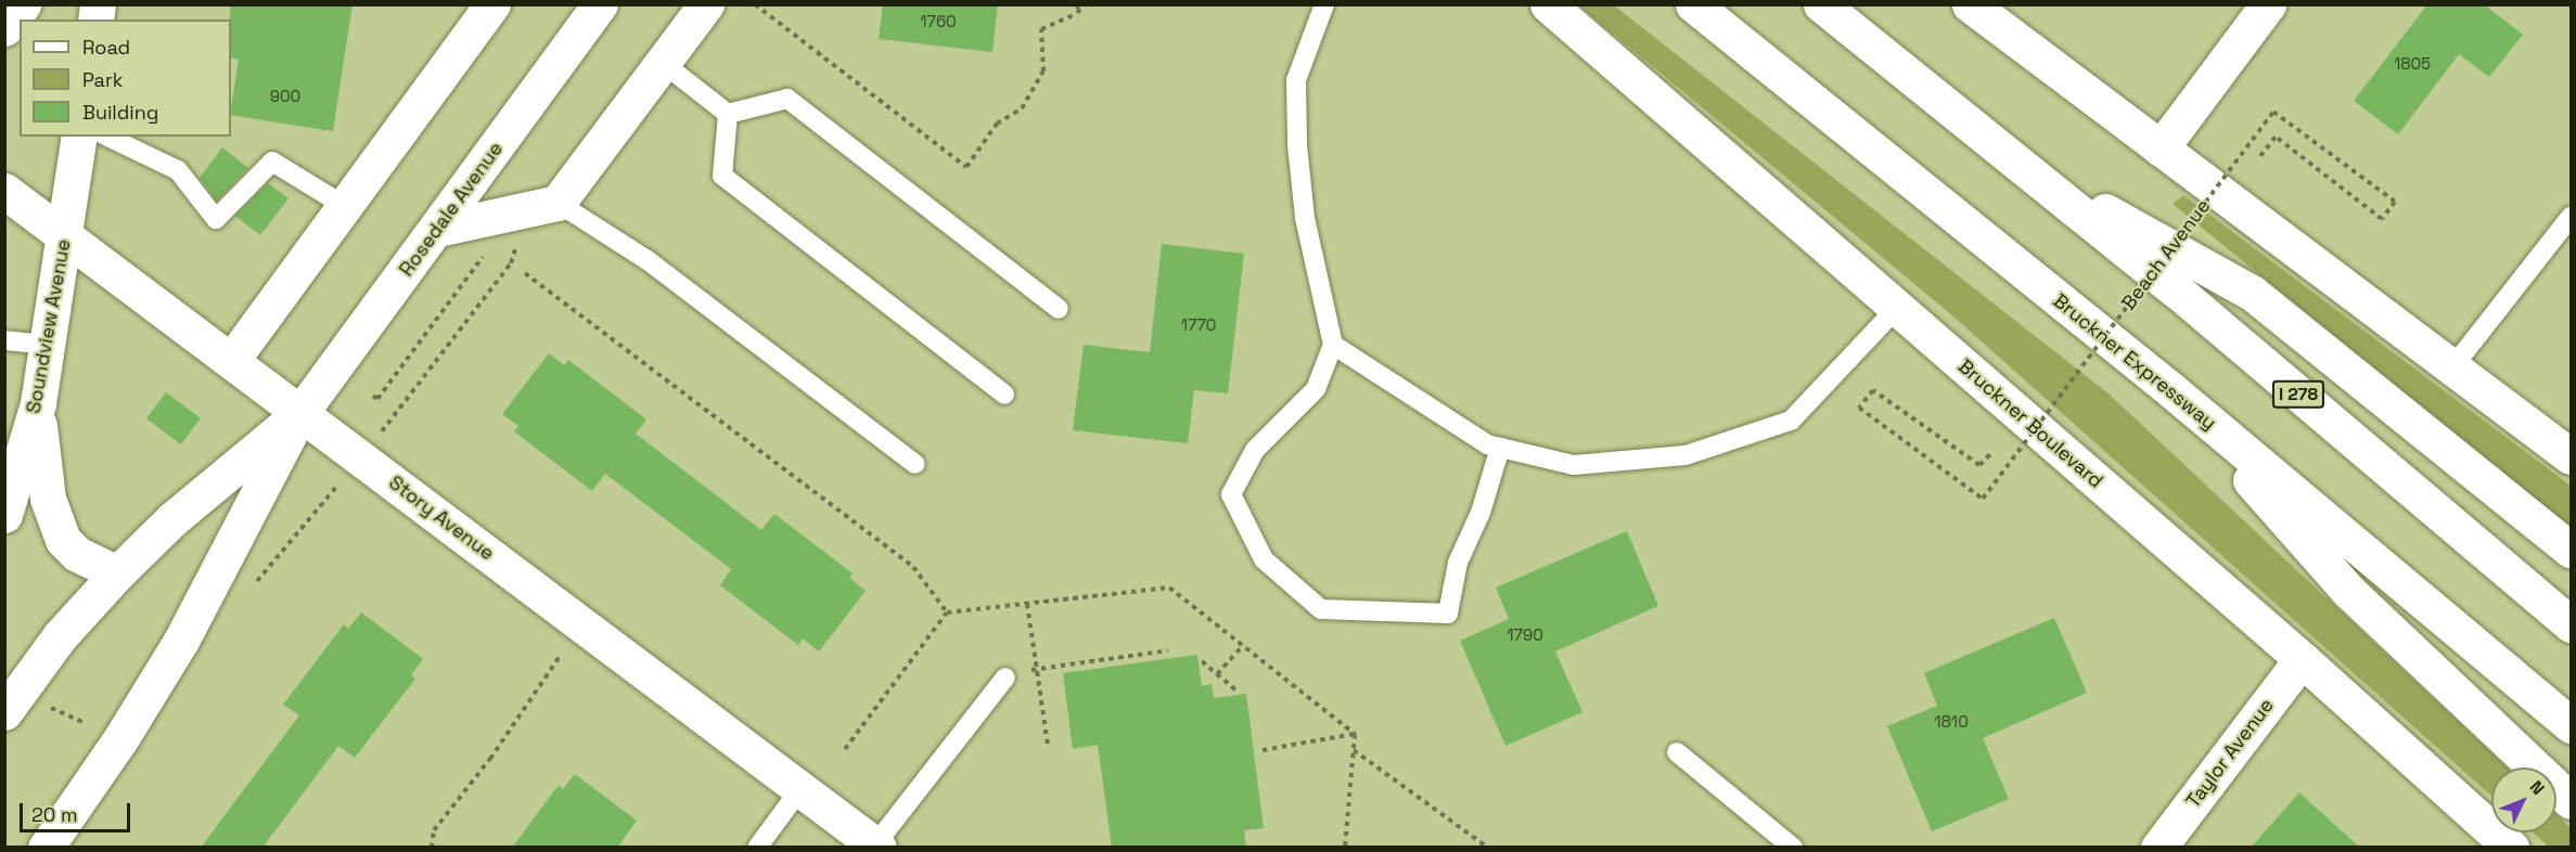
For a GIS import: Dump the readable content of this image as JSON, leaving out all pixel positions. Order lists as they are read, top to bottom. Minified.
{"streets":{"main road":["Rosedale Avenue","Soundview Avenue","Bruckner Expressway","I 278","Bruckner Boulevard","Story Avenue","Taylor Avenue"],"path":["Beach Avenue"]},"crossings":[["Rosedale Avenue","Story Avenue"],["Soundview Avenue","Story Avenue"],["Bruckner Boulevard","Taylor Avenue"]],"house_numbers":["1760","1805","900","1770","1790","1810"],"legend":["Road","Park","Building"],"scale_bar":"20 m","north":"top right"}
